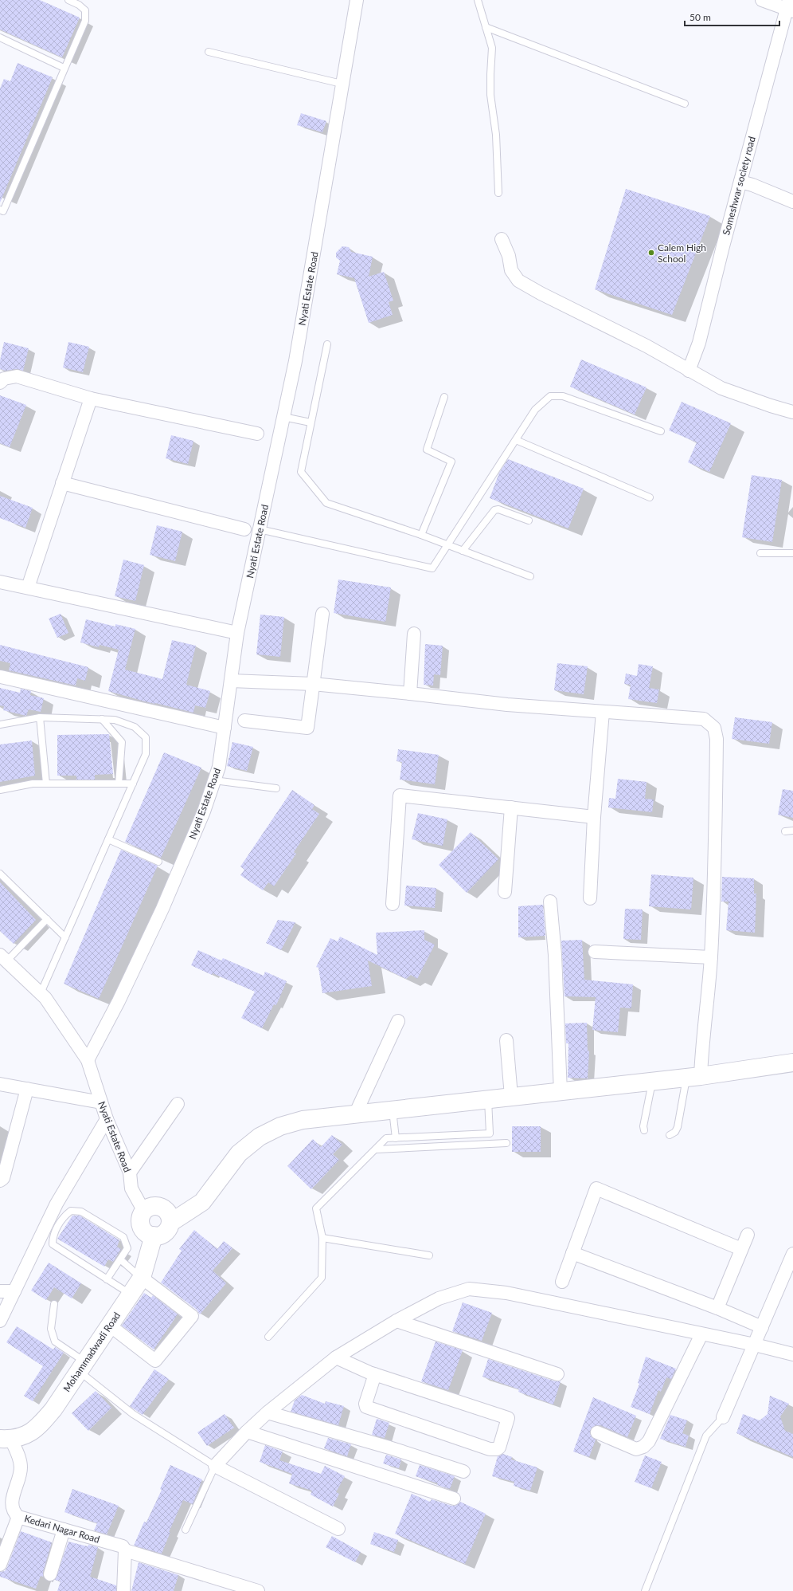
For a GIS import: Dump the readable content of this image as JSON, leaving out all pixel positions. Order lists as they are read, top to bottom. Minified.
{"streets":{"main road":["Mohammadwadi Road"],"street":["Someshwar society road","Nyati Estate Road","Kedari Nagar Road"]},"crossings":[["Nyati Estate Road","Mohammadwadi Road"],["Mohammadwadi Road","Kedari Nagar Road"]],"places":["Calem High School"],"scale_bar":"50 m"}
